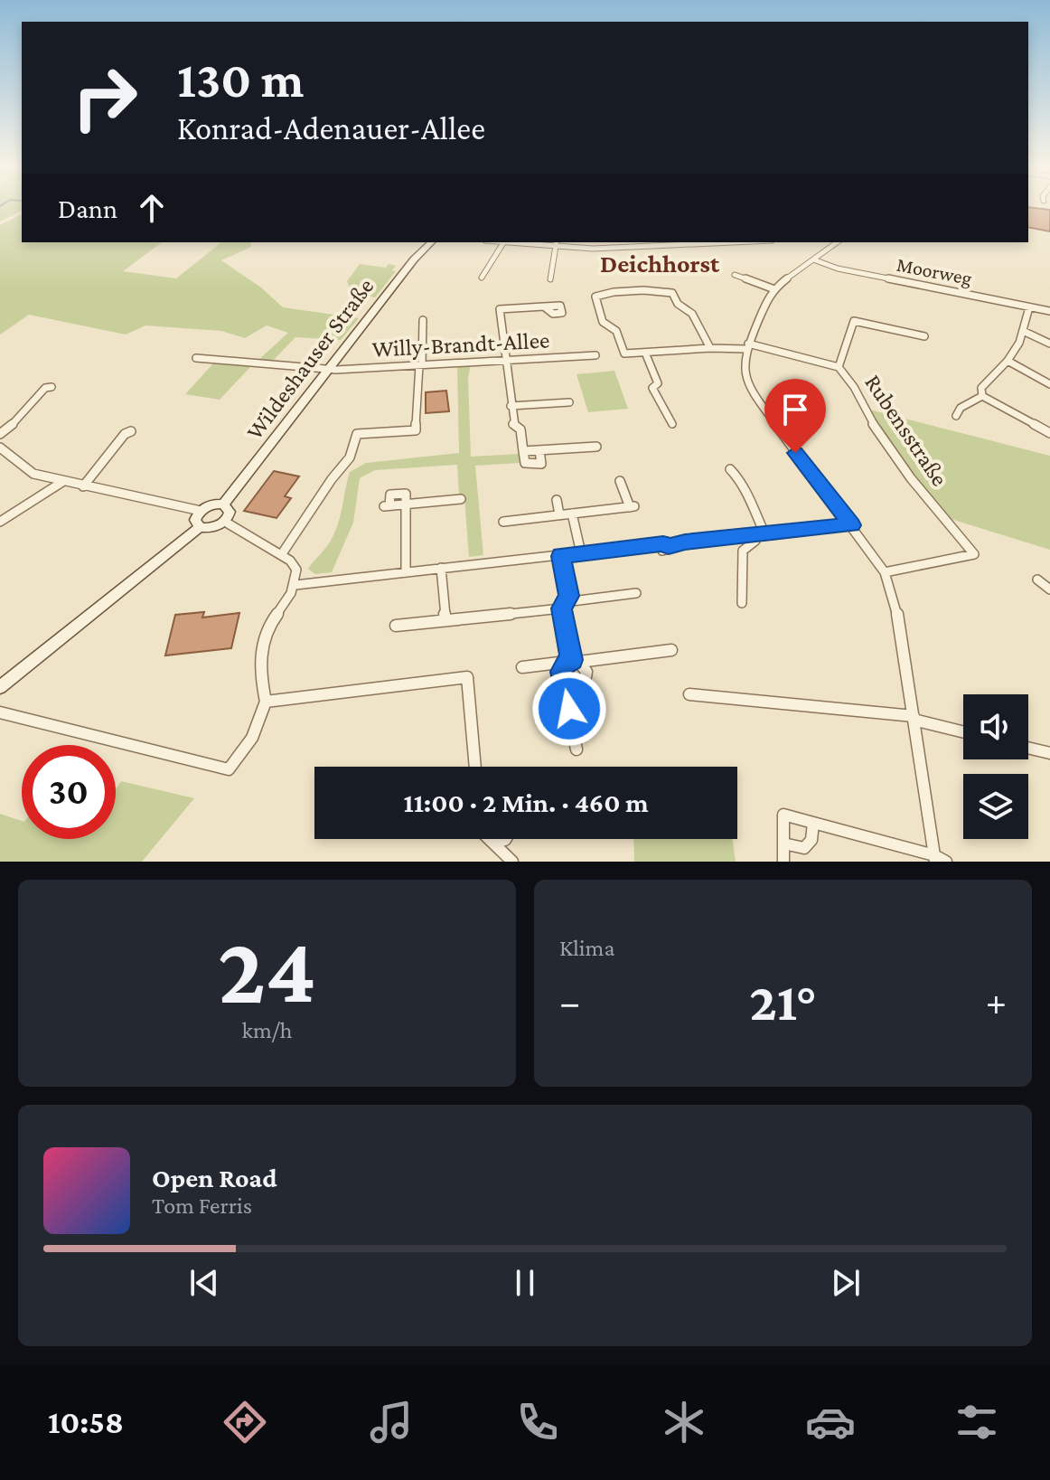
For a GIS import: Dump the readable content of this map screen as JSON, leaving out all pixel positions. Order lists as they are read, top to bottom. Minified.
{"streets":{"main road":["Wildeshauser Straße"],"street":["Moorweg","Willy-Brandt-Allee","Rubensstraße"]},"crossings":[["Willy-Brandt-Allee","Wildeshauser Straße"]],"districts":["Deichhorst"],"page":{"turn":["130 m","Konrad-Adenauer-Allee"],"then":"Dann","limit":"30","trip":"11:00 · 2 Min. · 460 m","tile":[["24","km/h"],"Klima"],"heat":["−","21°","+"],"song":["Open Road","Tom Ferris"],"tabs":"10:58"}}
